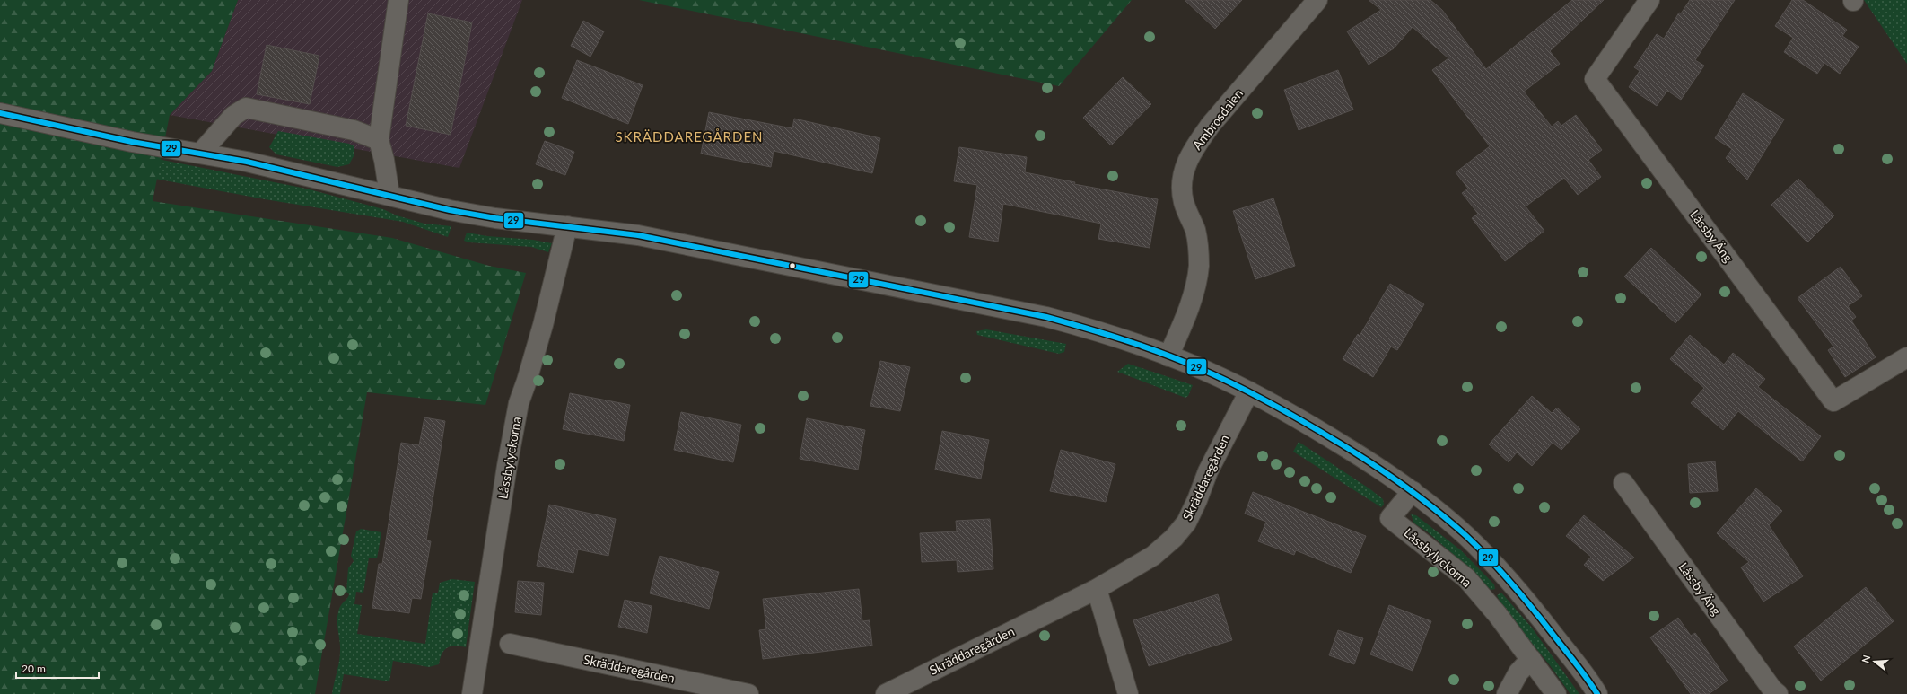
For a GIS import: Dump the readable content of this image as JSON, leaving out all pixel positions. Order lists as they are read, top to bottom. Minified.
{"streets":{"street":["Ambrosdalen","Låssby Äng","Låssbylyckorna","Skräddaregården"]},"districts":["SKRÄDDAREGÅRDEN"],"lines":["transit line 29"],"scale_bar":"20 m","north":"left"}
